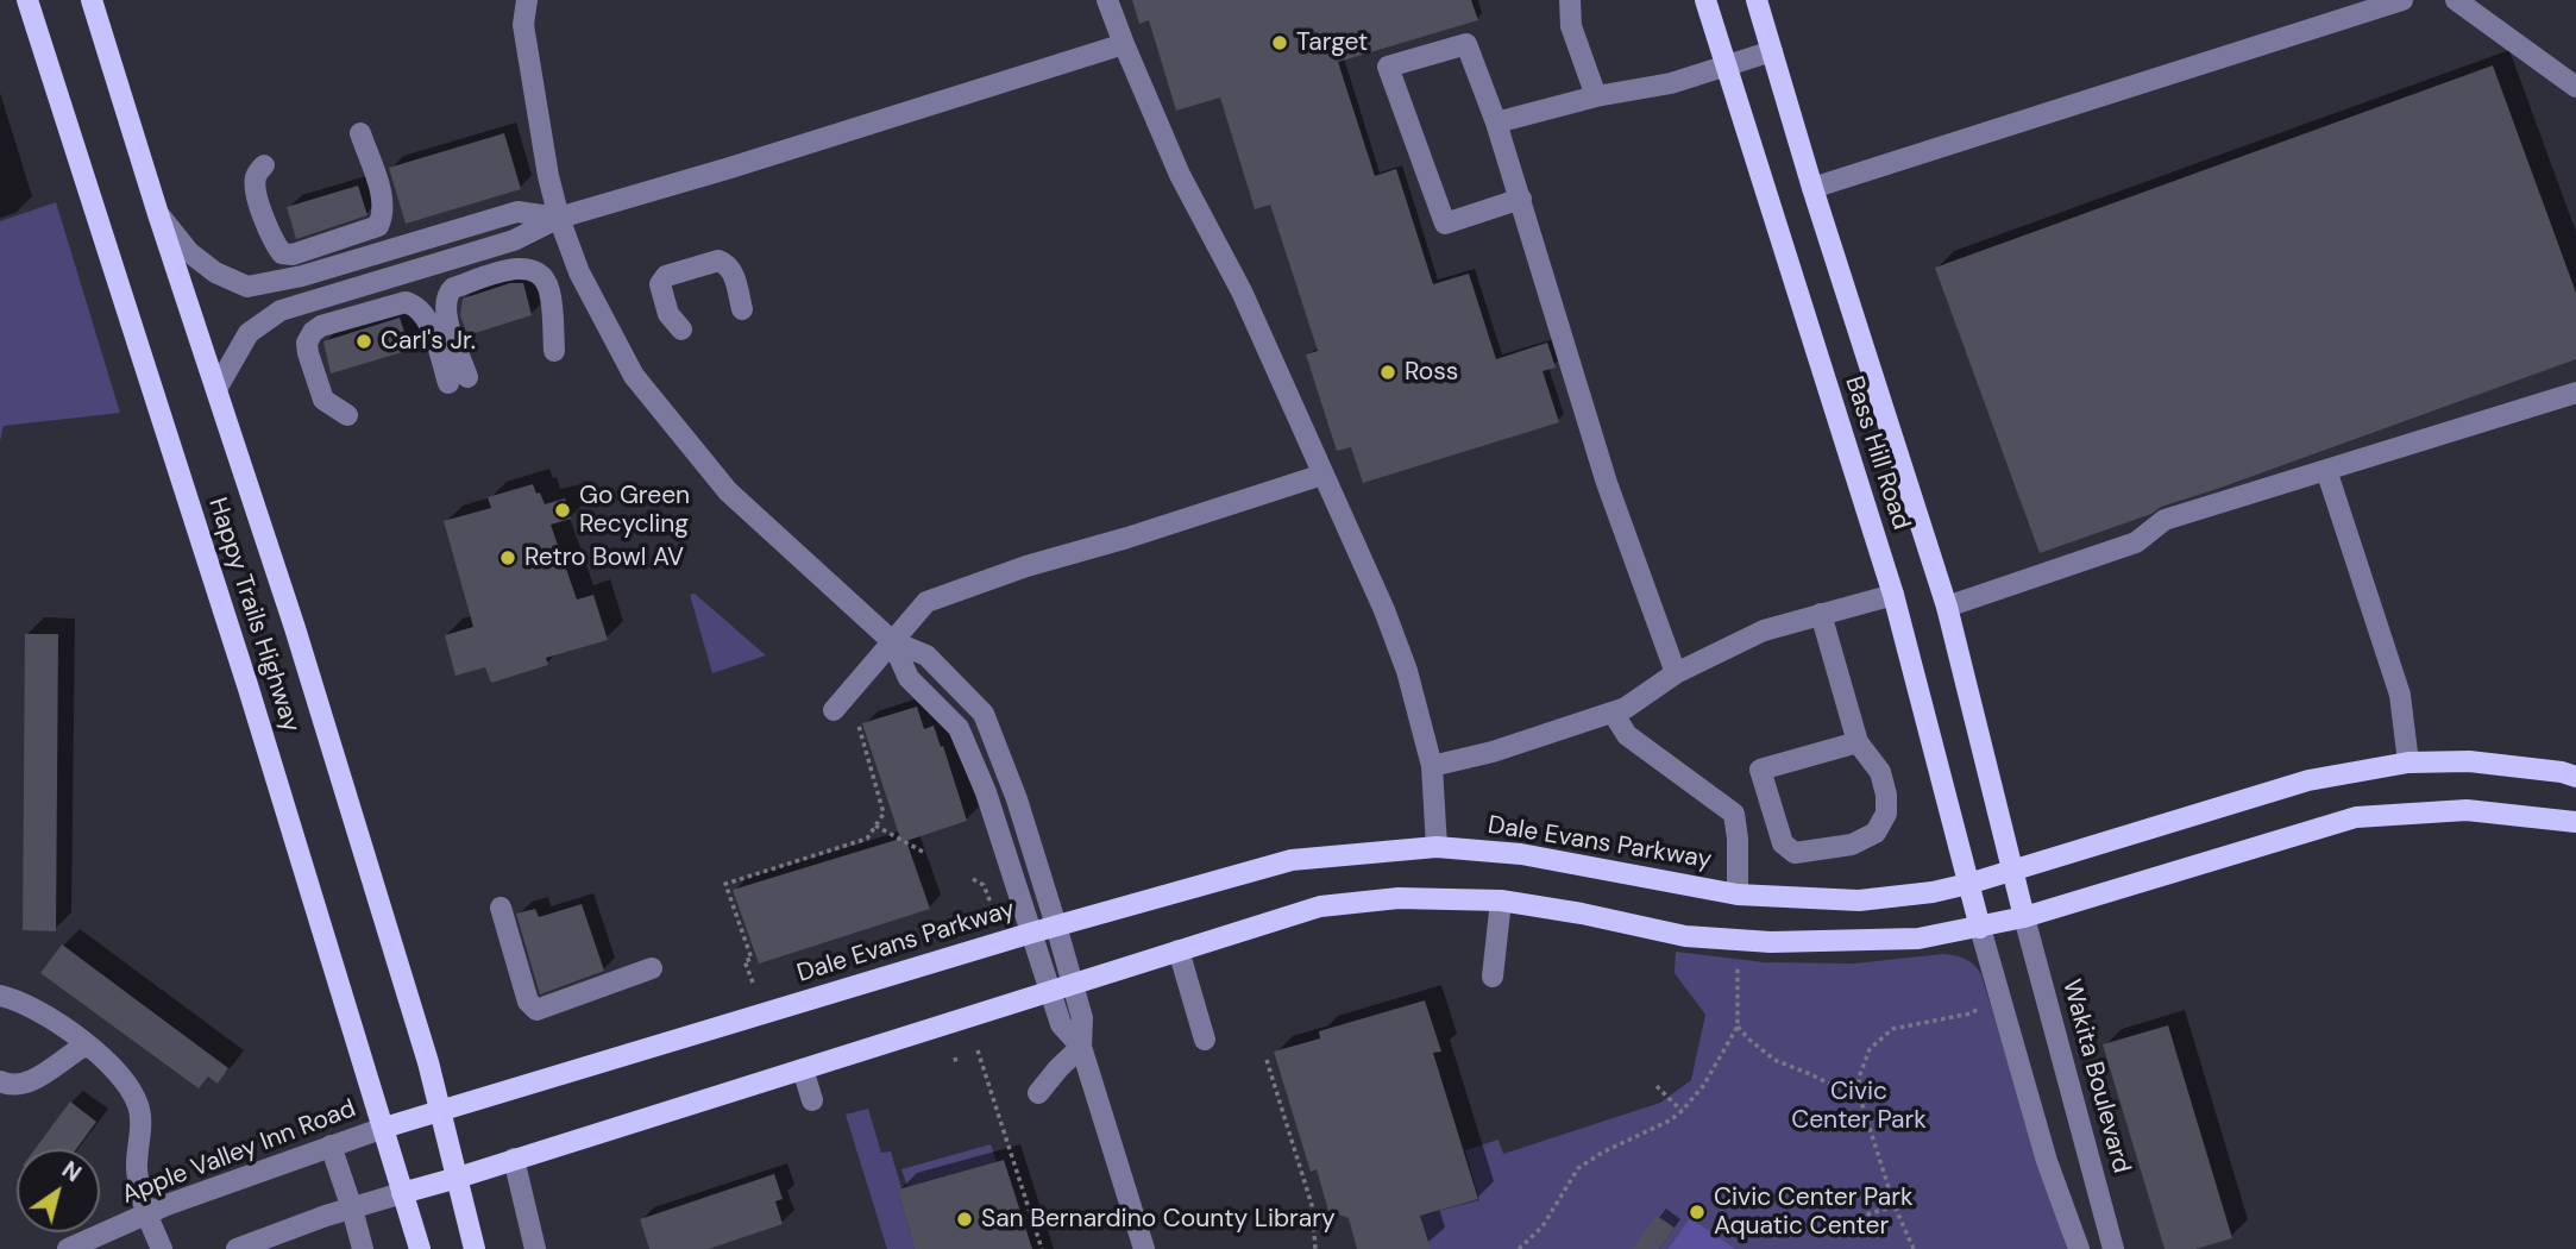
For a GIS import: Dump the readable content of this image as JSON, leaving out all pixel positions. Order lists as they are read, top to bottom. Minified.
{"streets":{"main road":["Bass Hill Road","Happy Trails Highway","Dale Evans Parkway"],"street":["Wakita Boulevard","Apple Valley Inn Road"]},"crossings":[["Bass Hill Road","Dale Evans Parkway"],["Bass Hill Road","Wakita Boulevard"],["Happy Trails Highway","Dale Evans Parkway"],["Happy Trails Highway","Apple Valley Inn Road"],["Dale Evans Parkway","Apple Valley Inn Road"]],"parks":["Civic Center Park"],"places":["Target","Carl's Jr.","Ross","Go Green Recycling","Retro Bowl AV","Civic Center Park Aquatic Center","San Bernardino County Library"],"north":"top right"}
